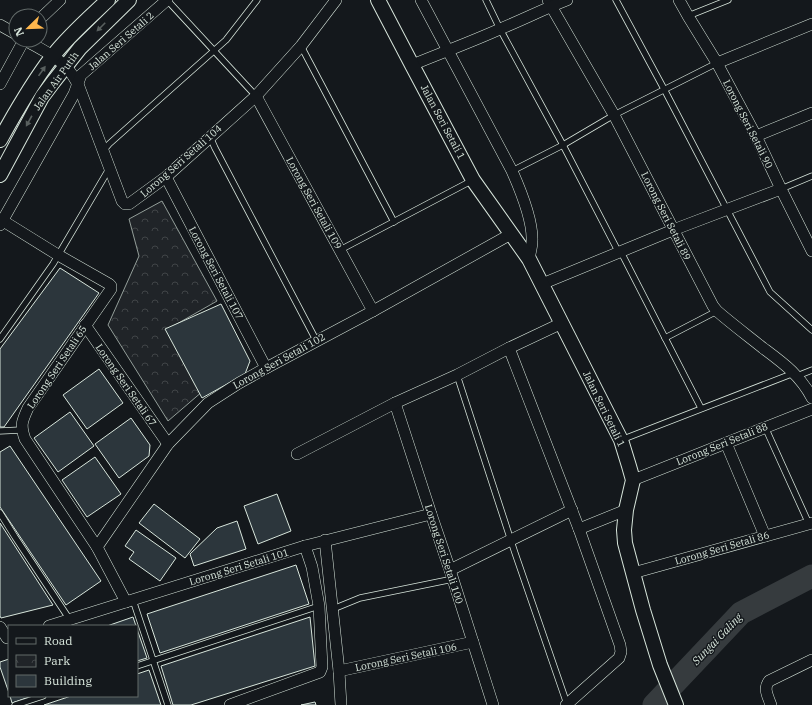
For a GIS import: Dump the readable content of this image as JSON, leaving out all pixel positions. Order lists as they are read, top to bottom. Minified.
{"streets":{"street":["Jalan Seri Setali 2","Jalan Air Putih","Jalan Seri Setali 1","Lorong Seri Setali 90","Lorong Seri Setali 104","Lorong Seri Setali 109","Lorong Seri Setali 89","Lorong Seri Setali 107","Lorong Seri Setali 102","Lorong Seri Setali 65","Lorong Seri Setali 67","Lorong Seri Setali 88","Lorong Seri Setali 86","Lorong Seri Setali 100","Lorong Seri Setali 101","Lorong Seri Setali 106"]},"crossings":[["Jalan Seri Setali 2","Lorong Seri Setali 104"],["Jalan Seri Setali 2","Lorong Seri Setali 65"],["Jalan Air Putih","Lorong Seri Setali 104"],["Jalan Seri Setali 1","Lorong Seri Setali 102"],["Jalan Seri Setali 1","Lorong Seri Setali 88"],["Jalan Seri Setali 1","Lorong Seri Setali 86"],["Lorong Seri Setali 104","Lorong Seri Setali 109"],["Lorong Seri Setali 104","Lorong Seri Setali 107"],["Lorong Seri Setali 109","Lorong Seri Setali 102"],["Lorong Seri Setali 107","Lorong Seri Setali 102"],["Lorong Seri Setali 102","Lorong Seri Setali 67"],["Lorong Seri Setali 65","Lorong Seri Setali 67"],["Lorong Seri Setali 100","Lorong Seri Setali 101"],["Lorong Seri Setali 100","Lorong Seri Setali 106"]],"water":["Sungai Galing"],"legend":["Road","Park","Building"],"north":"bottom left"}
